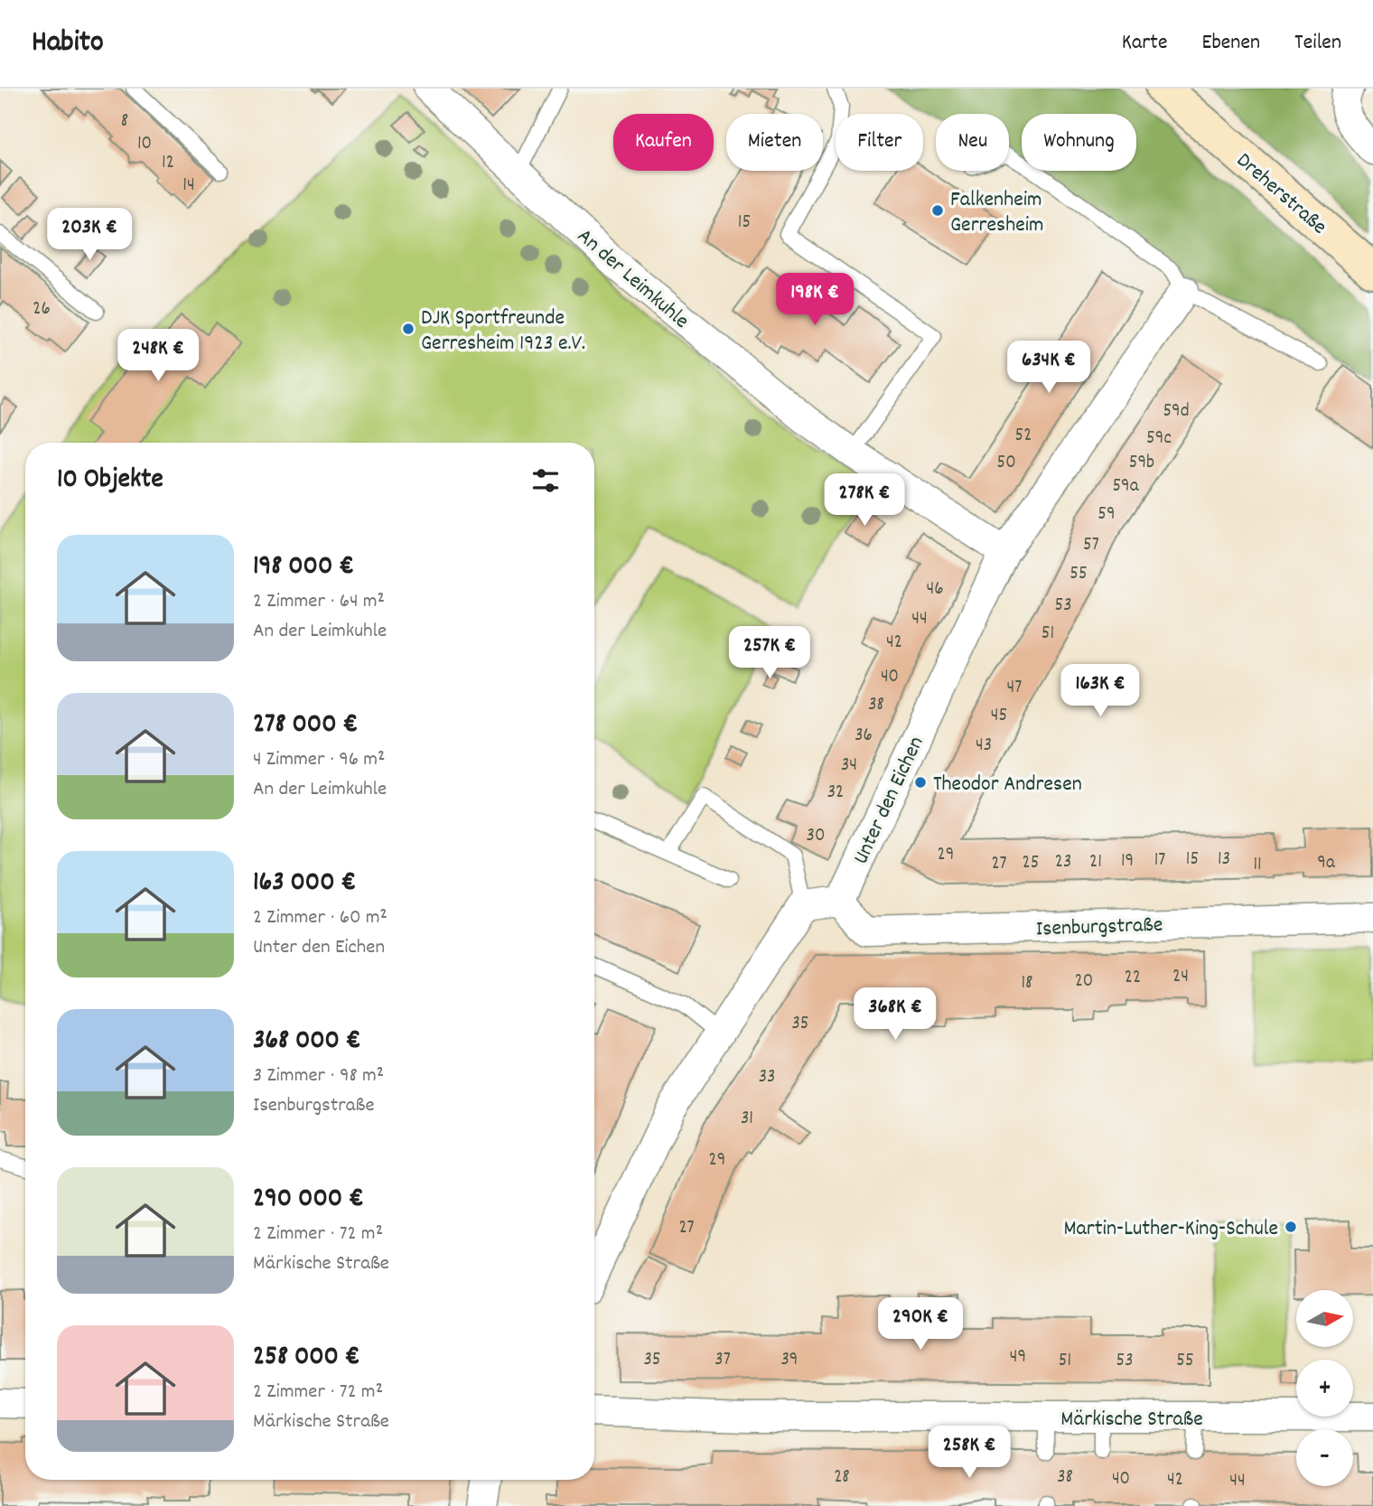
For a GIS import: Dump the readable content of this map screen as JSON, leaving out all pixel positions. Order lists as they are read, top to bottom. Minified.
{"streets":{"main road":["Dreherstraße"],"street":["An der Leimkuhle","Unter den Eichen","Isenburgstraße","Märkische Straße"]},"crossings":[["An der Leimkuhle","Unter den Eichen"],["Unter den Eichen","Isenburgstraße"]],"places":["Falkenheim Gerresheim","DJK Sportfreunde Gerresheim 1923 e.V.","Theodor Andresen","Martin-Luther-King-Schule"],"house_numbers":["8","10","12","14","15","26","59d","52","59c","50","59b","59a","59","57","55","46","53","44","51","42","40","47","38","45","36","43","34","32","30","29","15","13","17","19","23","21","25","9a","27","11","24","22","20","18","35","33","31","29","27","49","35","37","39","51","53","55","28","38","40","42","44"],"north":"right","page":{"header":"Habito","nav":["Karte","Ebenen","Teilen"],"chip":["Kaufen","Mieten","Filter","Neu","Wohnung"],"price":["203K €","198K €","248K €","634K €","278K €","257K €","163K €","368K €","290K €","258K €"],"heading":"10 Objekte","list":[{"name":"198 000 €","note":"2 Zimmer · 64 m² · An der Leimkuhle"},{"name":"278 000 €","note":"4 Zimmer · 96 m² · An der Leimkuhle"},{"name":"163 000 €","note":"2 Zimmer · 60 m² · Unter den Eichen"},{"name":"368 000 €","note":"3 Zimmer · 98 m² · Isenburgstraße"},{"name":"290 000 €","note":"2 Zimmer · 72 m² · Märkische Straße"},{"name":"258 000 €","note":"2 Zimmer · 72 m² · Märkische Straße"}],"map_buttons":["+","−"]}}
